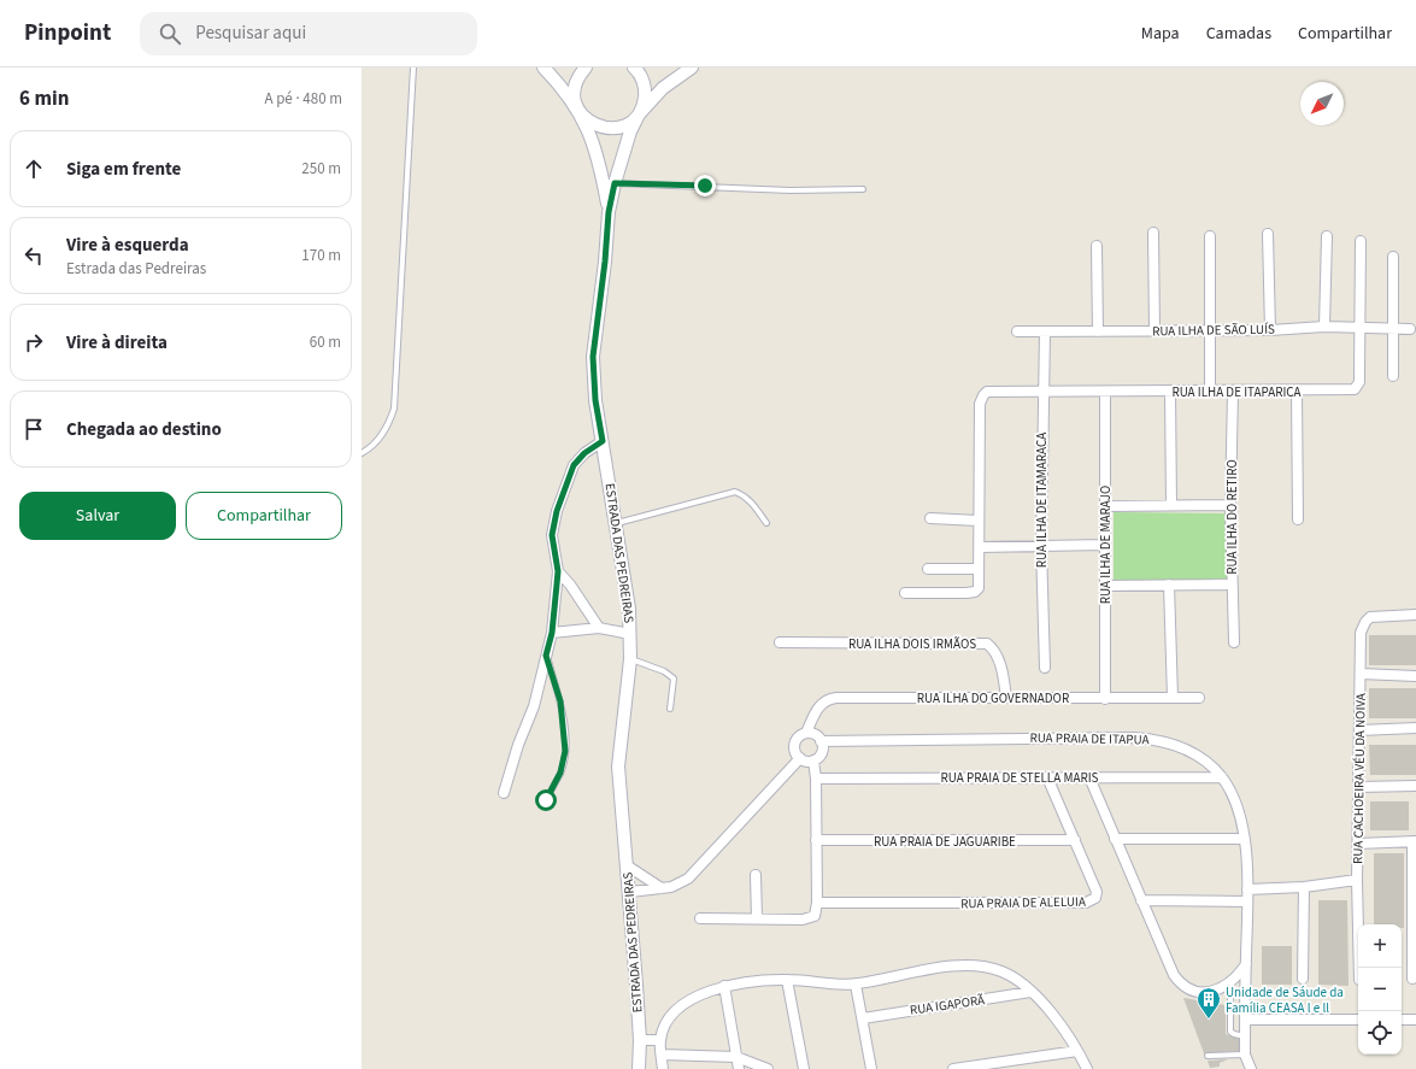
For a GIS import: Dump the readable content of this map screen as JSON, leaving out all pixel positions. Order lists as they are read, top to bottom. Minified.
{"streets":{"street":["RUA ILHA DE SÃO LUÍS","RUA ILHA DE ITAPARICA","RUA ILHA DE ITAMARACA","RUA ILHA DO RETIRO","RUA ILHA DE MARAJO","ESTRADA DAS PEDREIRAS","RUA ILHA DOIS IRMÃOS","RUA ILHA DO GOVERNADOR","RUA PRAIA DE ITAPUA","RUA PRAIA DE STELLA MARIS","RUA CACHOEIRA VÉU DA NOIVA","RUA PRAIA DE JAGUARIBE","RUA PRAIA DE ALELUIA","RUA IGAPORÃ"]},"crossings":[["RUA ILHA DE SÃO LUÍS","RUA ILHA DE ITAPARICA"],["RUA ILHA DE SÃO LUÍS","RUA ILHA DE ITAMARACA"],["RUA ILHA DE ITAPARICA","RUA ILHA DE ITAMARACA"],["RUA ILHA DE ITAPARICA","RUA ILHA DO RETIRO"],["RUA ILHA DE ITAPARICA","RUA ILHA DE MARAJO"],["RUA ILHA DE MARAJO","RUA ILHA DO GOVERNADOR"],["RUA ILHA DOIS IRMÃOS","RUA ILHA DO GOVERNADOR"],["RUA ILHA DO GOVERNADOR","RUA PRAIA DE ITAPUA"],["RUA PRAIA DE ITAPUA","RUA PRAIA DE STELLA MARIS"],["RUA PRAIA DE ITAPUA","RUA CACHOEIRA VÉU DA NOIVA"],["RUA PRAIA DE STELLA MARIS","RUA PRAIA DE ALELUIA"],["RUA PRAIA DE JAGUARIBE","RUA PRAIA DE ALELUIA"]],"places":{"building":["Unidade de Sáude da Família CEASA l e ll"]},"north":"bottom left","page":{"header":"Pinpoint","search":"Pesquisar aqui","nav":["Mapa","Camadas","Compartilhar"],"heading":["6 min","A pé · 480 m"],"list":[["Siga em frente","250 m"],["Vire à esquerda","Estrada das Pedreiras","170 m"],["Vire à direita","60 m"],"Chegada ao destino"],"buttons":["Salvar","Compartilhar"],"map_buttons":["+","−"]}}
